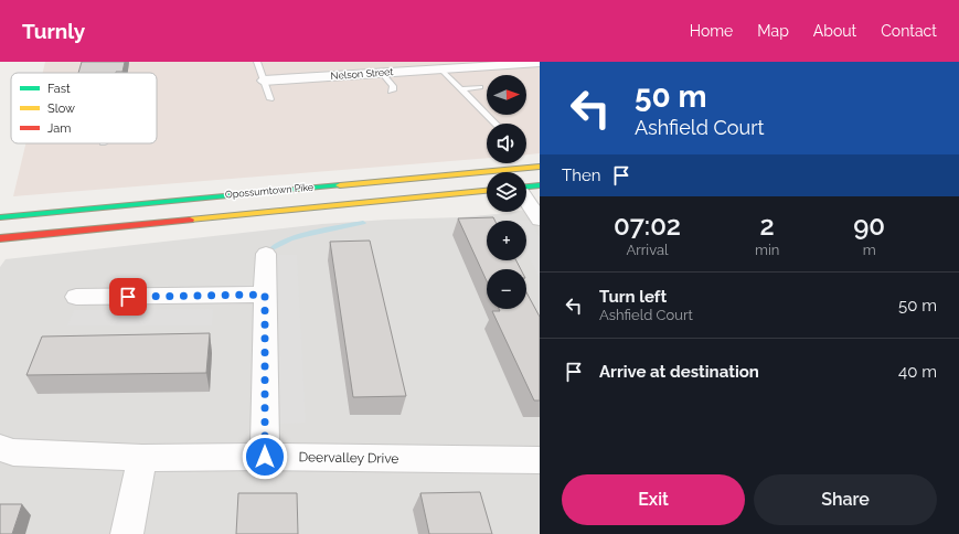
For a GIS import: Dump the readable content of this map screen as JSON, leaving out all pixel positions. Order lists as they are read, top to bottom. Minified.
{"streets":{"main road":["Opossumtown Pike"],"street":["Nelson Street","Deervalley Drive"]},"legend":["Fast","Slow","Jam"],"north":"right","page":{"header":"Turnly","nav":["Home","Map","About","Contact"],"turn":["50 m","Ashfield Court"],"map_buttons":["+","−"],"then":"Then","eta":["07:02","Arrival","2","min","90","m"],"list":[{"name":"Turn left","note":"Ashfield Court","value":"50 m"},{"name":"Arrive at destination","value":"40 m"}],"buttons":["Exit","Share"]}}
